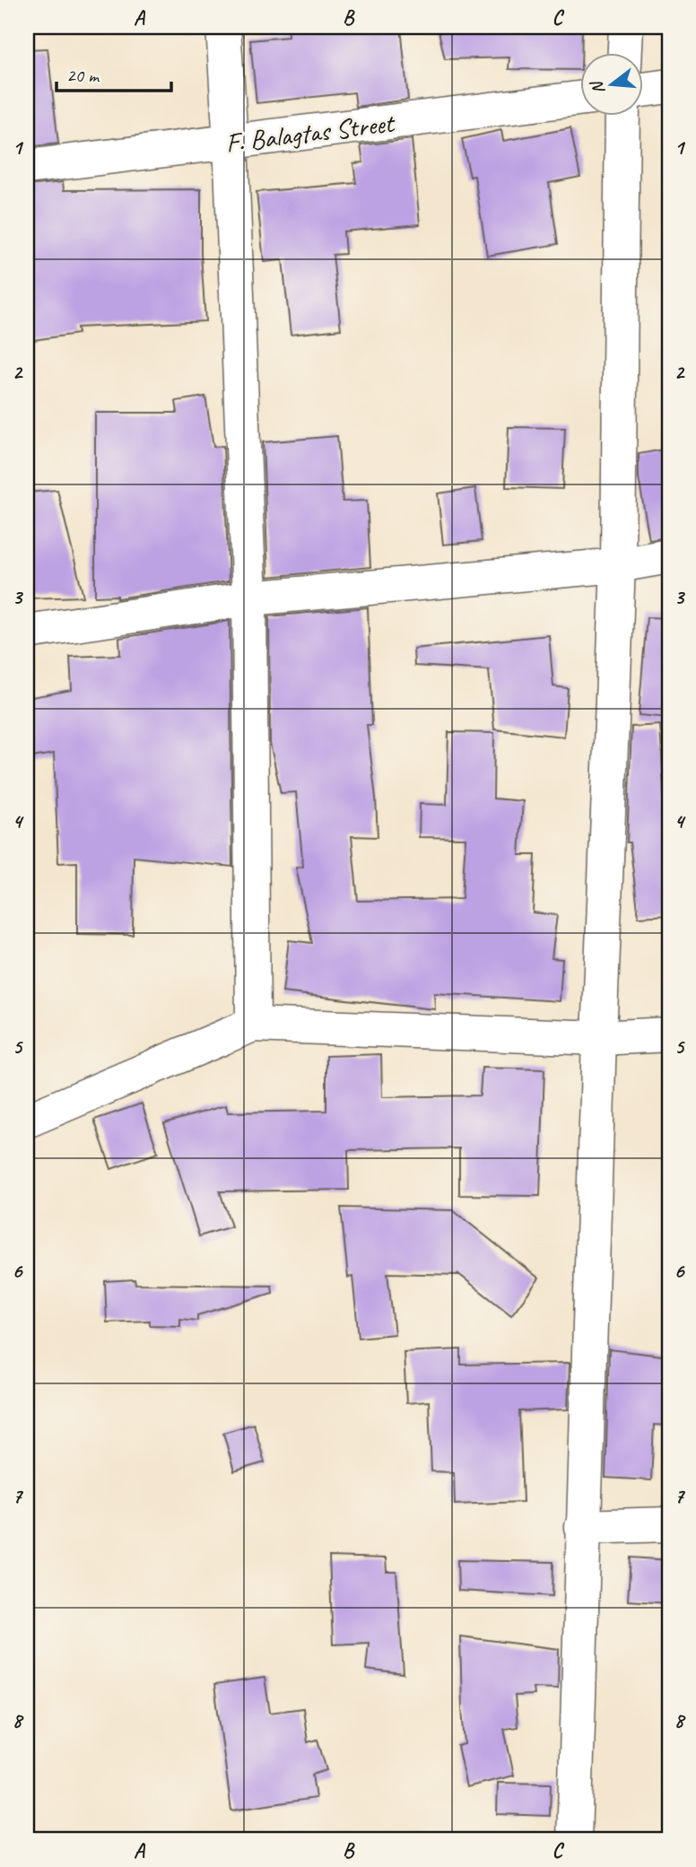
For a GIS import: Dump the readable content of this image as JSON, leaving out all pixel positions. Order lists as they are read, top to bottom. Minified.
{"streets":{"street":["F. Balagtas Street"]},"scale_bar":"20 m","north":"left","grid":{"columns":["A","B","C"],"rows":["1","2","3","4","5","6","7","8"]}}
